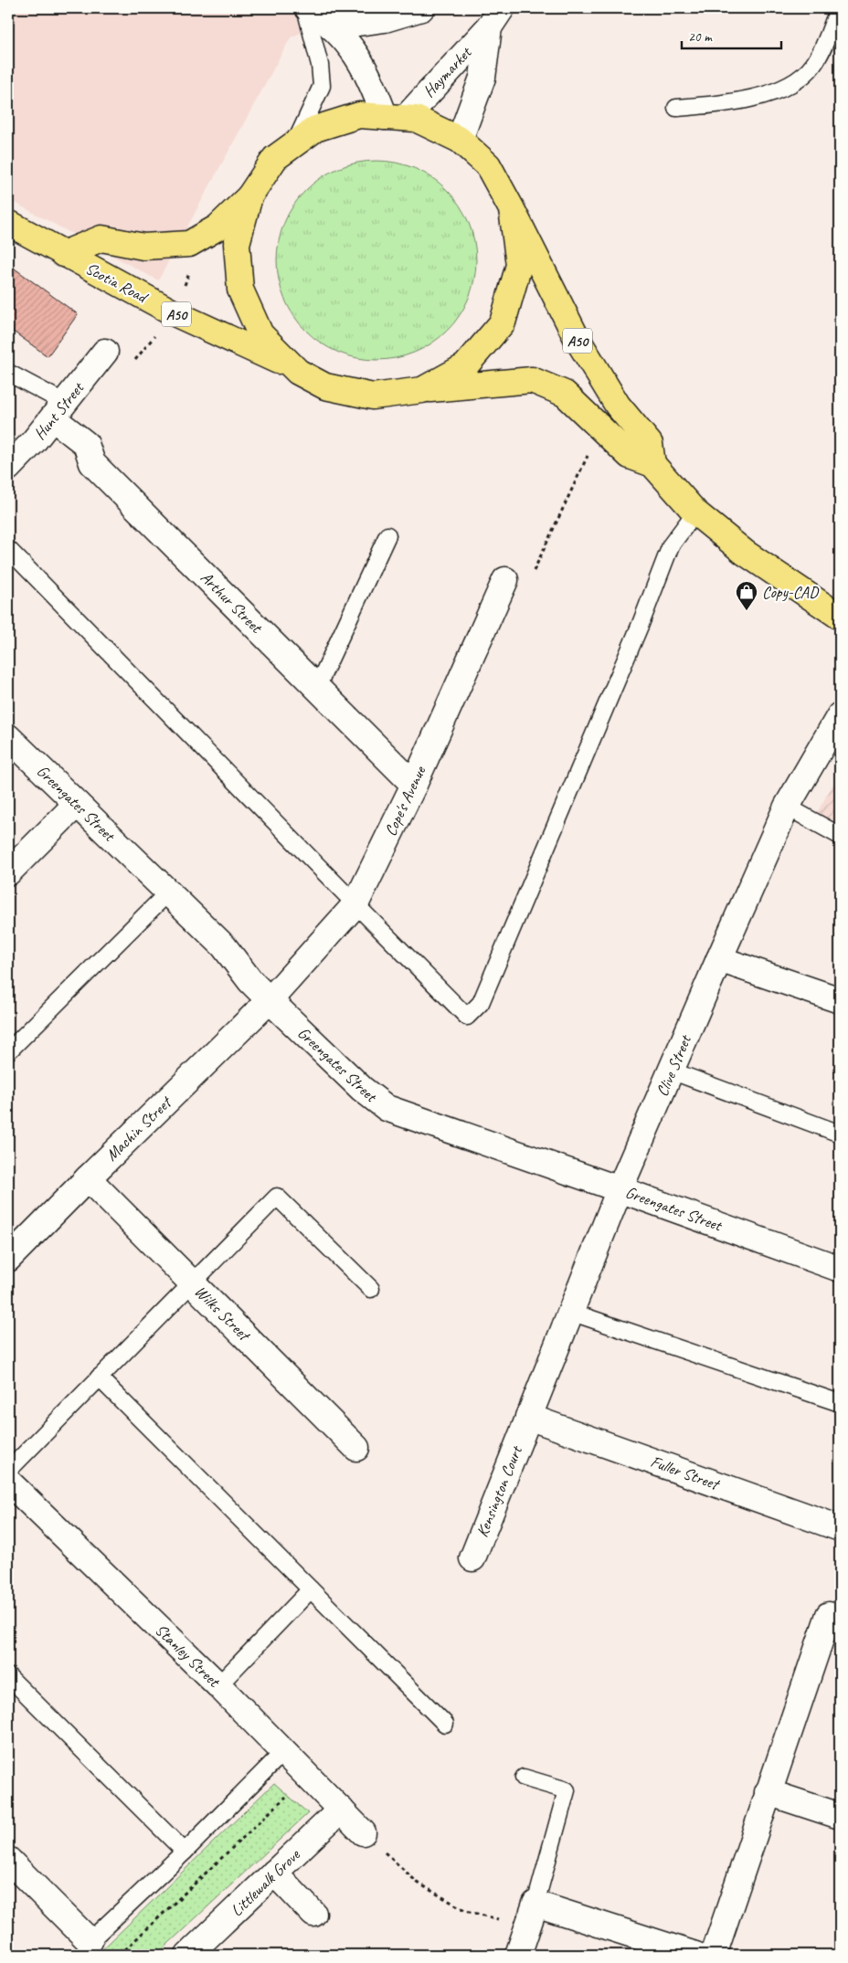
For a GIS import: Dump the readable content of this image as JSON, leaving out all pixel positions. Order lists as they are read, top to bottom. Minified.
{"streets":{"main road":["Scotia Road","A50"],"street":["Haymarket","Hunt Street","Arthur Street","Cope's Avenue","Greengates Street","Clive Street","Machin Street","Wilks Street","Fuller Street","Kensington Court","Stanley Street","Littlewalk Grove"]},"crossings":[["Haymarket","A50"],["Scotia Road","A50"],["Hunt Street","Arthur Street"],["Arthur Street","Cope's Avenue"],["Cope's Avenue","Greengates Street"],["Cope's Avenue","Machin Street"],["Greengates Street","Clive Street"],["Greengates Street","Machin Street"],["Clive Street","Fuller Street"],["Clive Street","Kensington Court"],["Machin Street","Wilks Street"],["Fuller Street","Kensington Court"],["Stanley Street","Littlewalk Grove"]],"places":{"shop":["Copy-CAD"]},"scale_bar":"20 m"}
